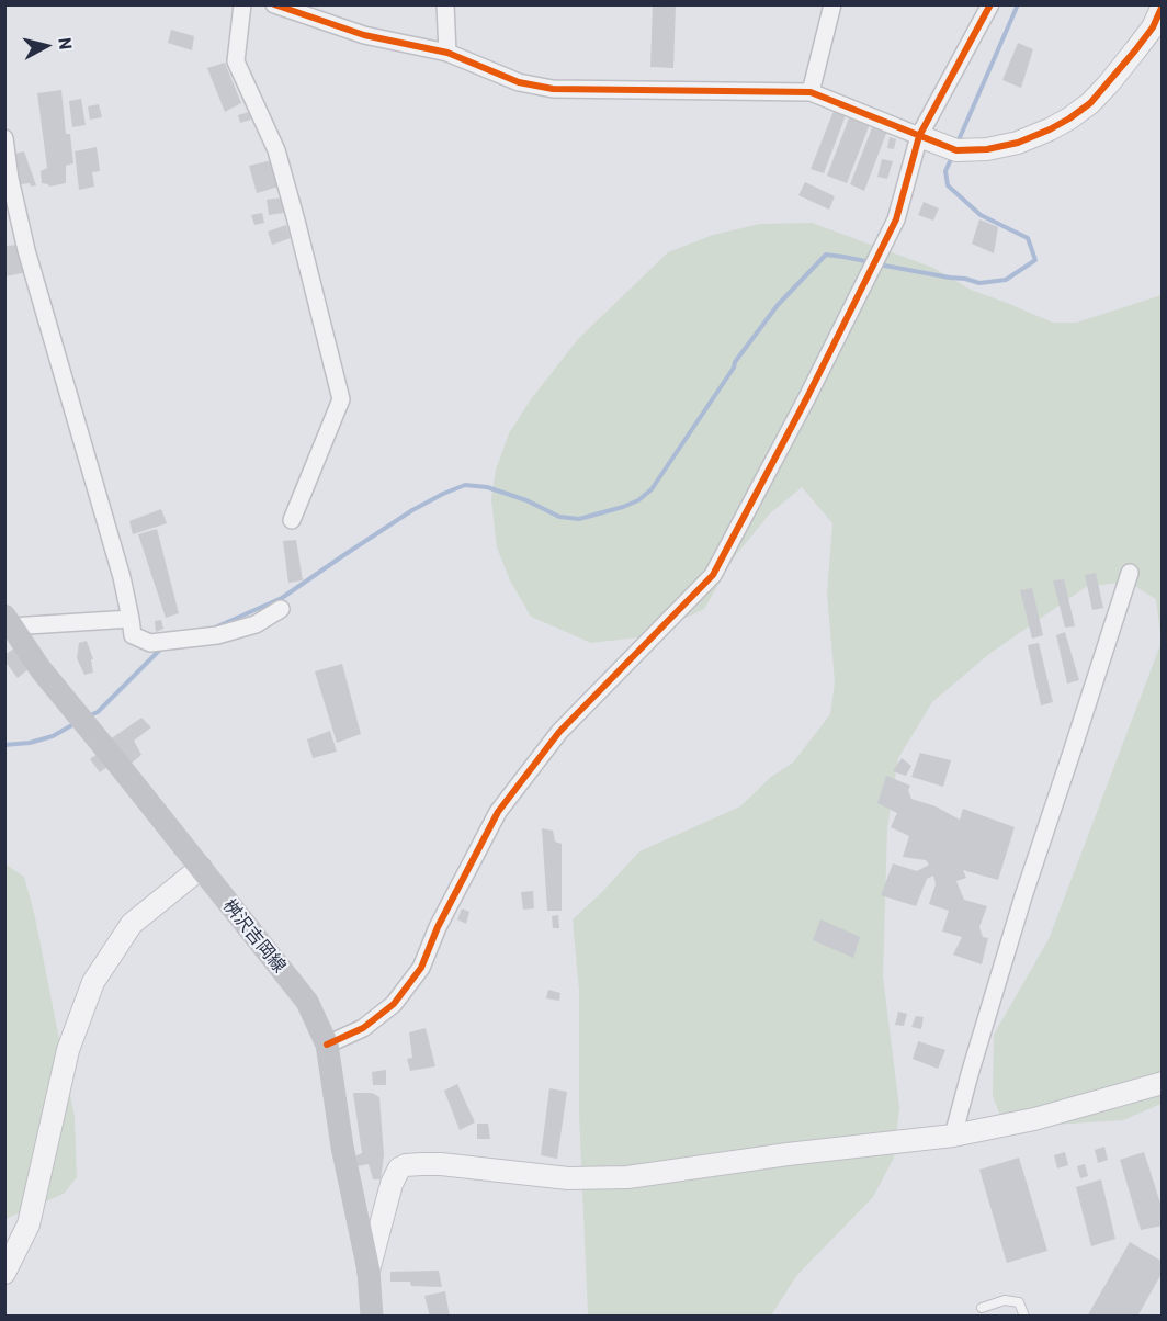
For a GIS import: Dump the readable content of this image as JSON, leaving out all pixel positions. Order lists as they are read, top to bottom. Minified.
{"streets":{"main road":["桝沢吉岡線"]},"north":"right"}
